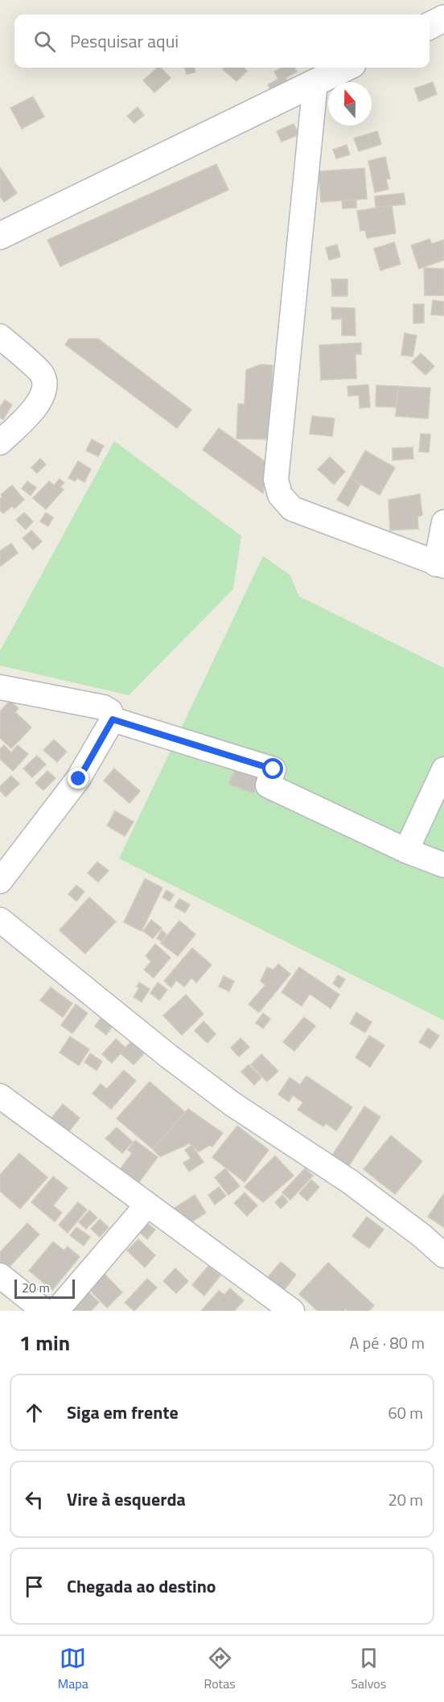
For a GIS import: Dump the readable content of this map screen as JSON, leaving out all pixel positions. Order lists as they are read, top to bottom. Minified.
{"scale_bar":"20 m","north":"top","page":{"search":"Pesquisar aqui","scale":"20 m","heading":["1 min","A pé · 80 m"],"list":[["Siga em frente","60 m"],["Vire à esquerda","20 m"],"Chegada ao destino"],"nav":["Mapa","Rotas","Salvos"]}}
